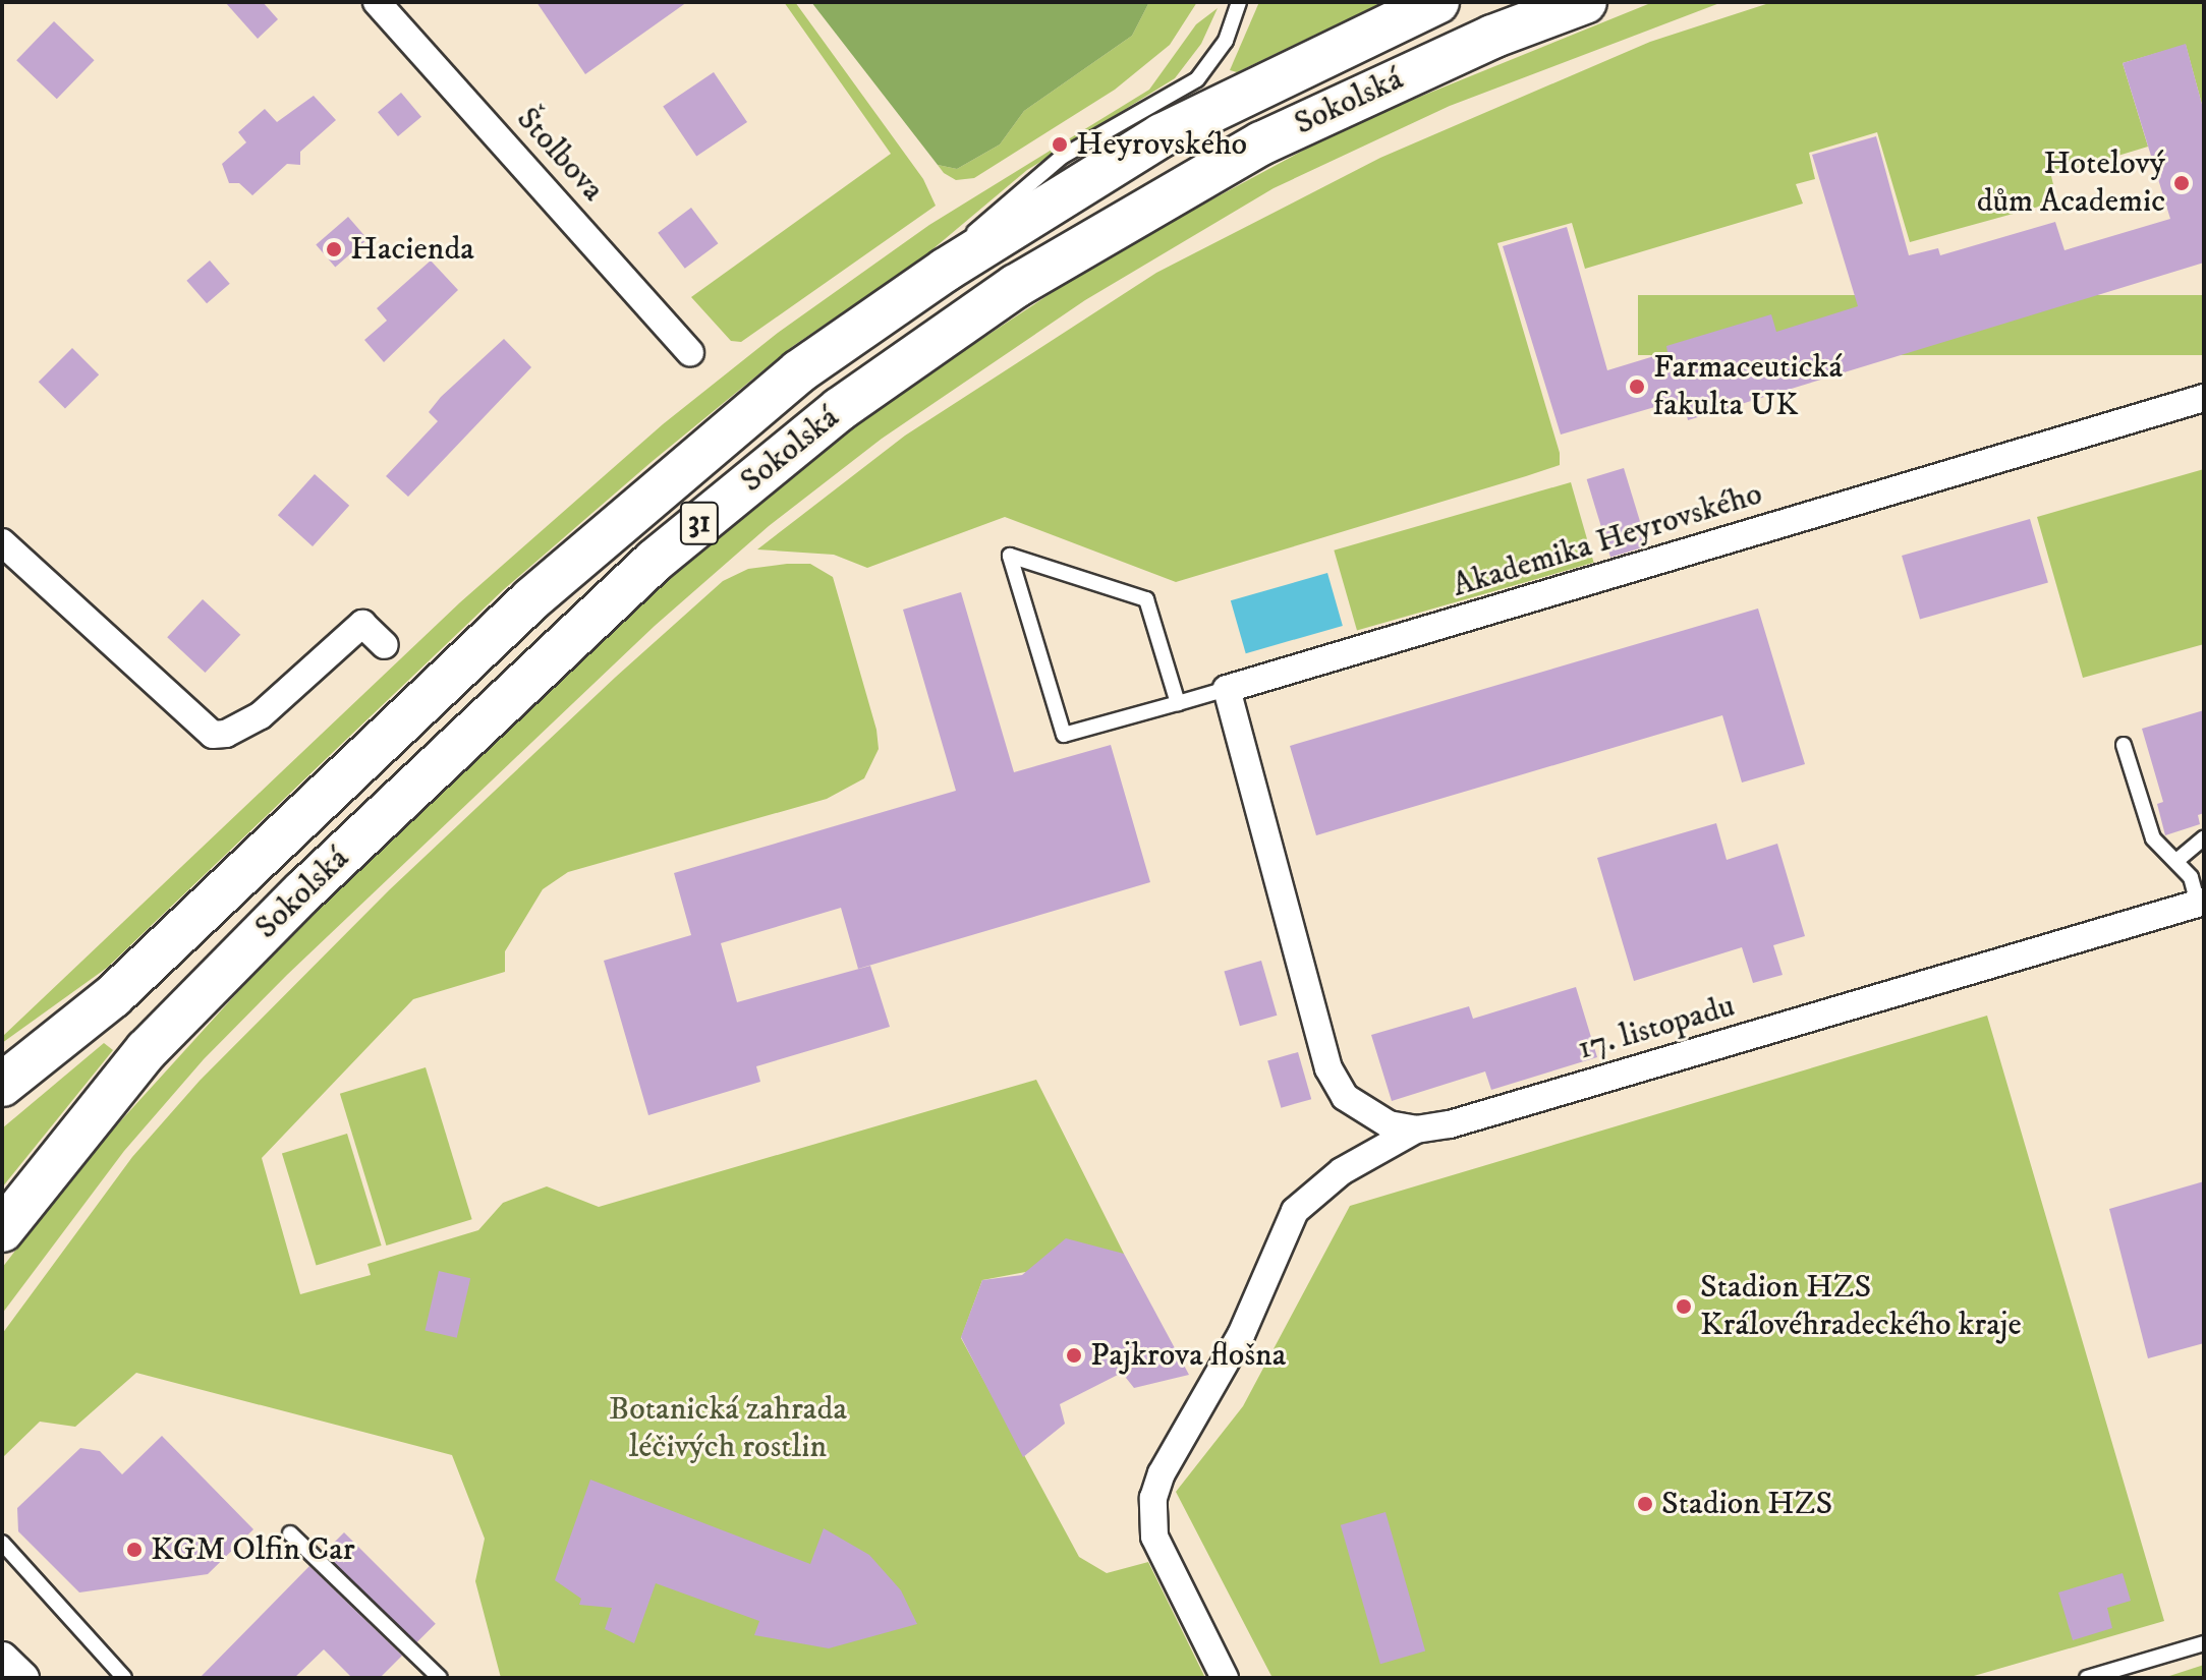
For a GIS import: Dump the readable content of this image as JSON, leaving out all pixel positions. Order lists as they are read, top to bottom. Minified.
{"streets":{"main road":["Sokolská","31"],"street":["Štolbova","Akademika Heyrovského","17. listopadu"]},"crossings":[["Akademika Heyrovského","17. listopadu"]],"parks":["Botanická zahrada léčivých rostlin"],"places":["Heyrovského","Hotelový dům Academic","Hacienda","Farmaceutická fakulta UK","Stadion HZS Královéhradeckého kraje","Pajkrova flošna","Stadion HZS","KGM Olfin Car"]}
